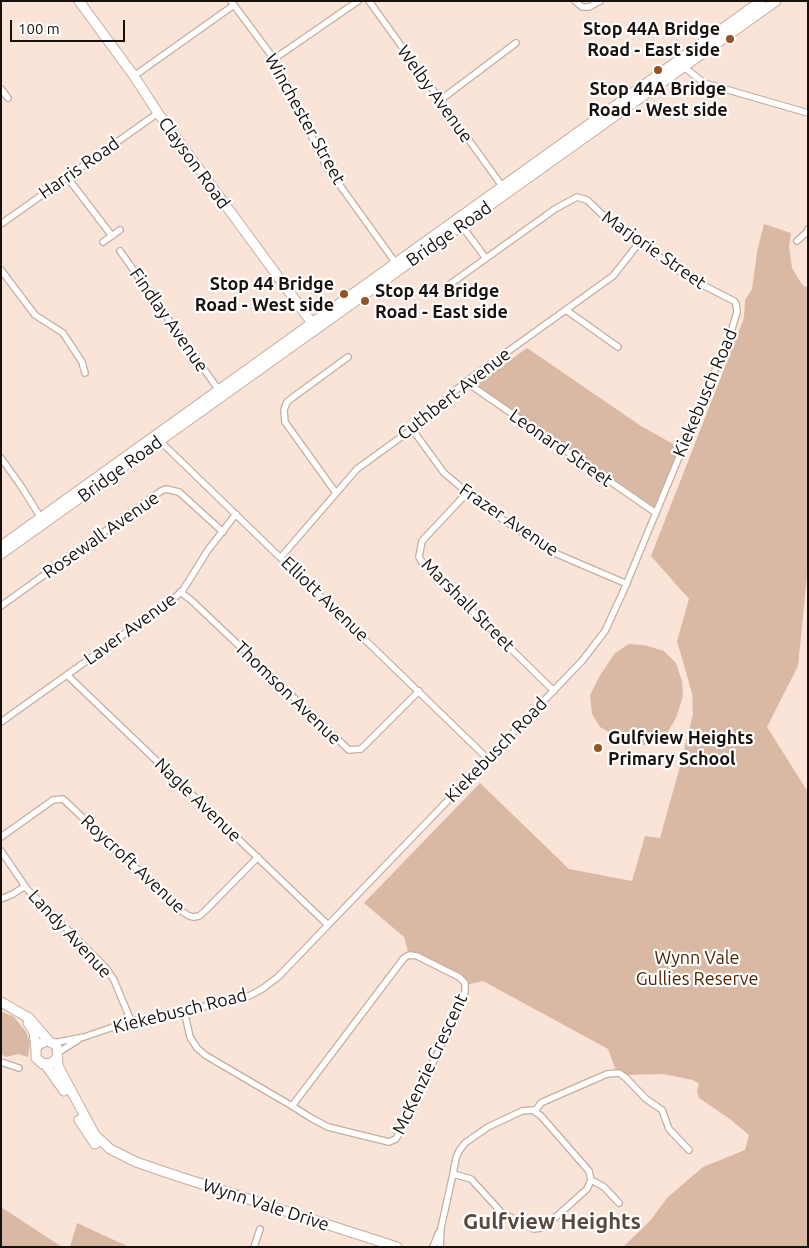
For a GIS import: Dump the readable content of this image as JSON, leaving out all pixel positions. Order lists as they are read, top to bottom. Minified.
{"streets":{"main road":["Clayson Road","Bridge Road","Wynn Vale Drive"],"street":["Welby Avenue","Winchester Street","Harris Road","Marjorie Street","Findlay Avenue","Kiekebusch Road","Cuthbert Avenue","Leonard Street","Frazer Avenue","Rosewall Avenue","Elliott Avenue","Marshall Street","Laver Avenue","Thomson Avenue","Nagle Avenue","Roycroft Avenue","Landy Avenue","McKenzie Crescent"]},"crossings":[["Welby Avenue","Bridge Road"],["Winchester Street","Bridge Road"],["Clayson Road","Harris Road"],["Clayson Road","Bridge Road"],["Bridge Road","Findlay Avenue"],["Bridge Road","Elliott Avenue"],["Marjorie Street","Kiekebusch Road"],["Marjorie Street","Cuthbert Avenue"],["Kiekebusch Road","Leonard Street"],["Kiekebusch Road","Frazer Avenue"],["Kiekebusch Road","Elliott Avenue"],["Kiekebusch Road","Marshall Street"],["Kiekebusch Road","Nagle Avenue"],["Kiekebusch Road","Landy Avenue"],["Kiekebusch Road","McKenzie Crescent"],["Kiekebusch Road","Wynn Vale Drive"],["Cuthbert Avenue","Leonard Street"],["Cuthbert Avenue","Frazer Avenue"],["Cuthbert Avenue","Elliott Avenue"],["Frazer Avenue","Marshall Street"],["Rosewall Avenue","Laver Avenue"],["Elliott Avenue","Laver Avenue"],["Elliott Avenue","Thomson Avenue"],["Laver Avenue","Thomson Avenue"],["Laver Avenue","Nagle Avenue"],["Nagle Avenue","Roycroft Avenue"]],"districts":["Gulfview Heights"],"parks":["Wynn Vale Gullies Reserve"],"places":["Stop 44A Bridge Road - East side","Stop 44A Bridge Road - West side","Stop 44 Bridge Road - West side","Stop 44 Bridge Road - East side","Gulfview Heights Primary School"],"scale_bar":"100 m"}
